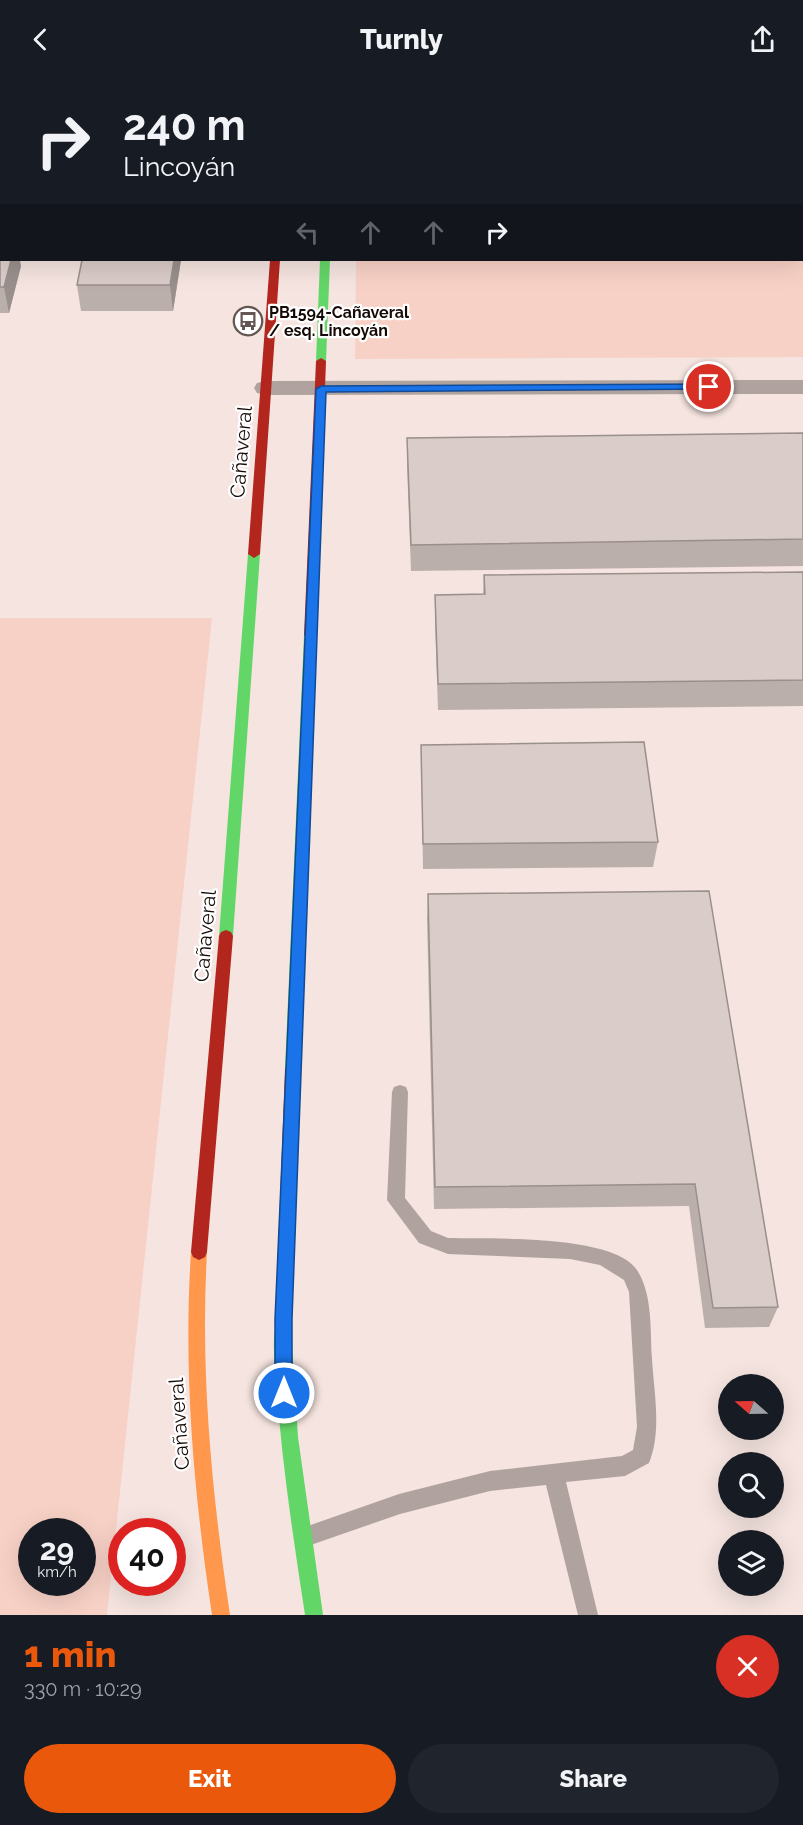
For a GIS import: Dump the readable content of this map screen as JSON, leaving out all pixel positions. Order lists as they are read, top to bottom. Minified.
{"streets":{"street":["Cañaveral"]},"places":{"bus stop":["PB1594-Cañaveral / esq. Lincoyán"]},"north":"left","page":{"header":"Turnly","turn":["240 m","Lincoyán"],"speed":"29 km/h","limit":"40","heading":["1 min","330 m · 10:29"],"buttons":["Exit","Share"]}}
